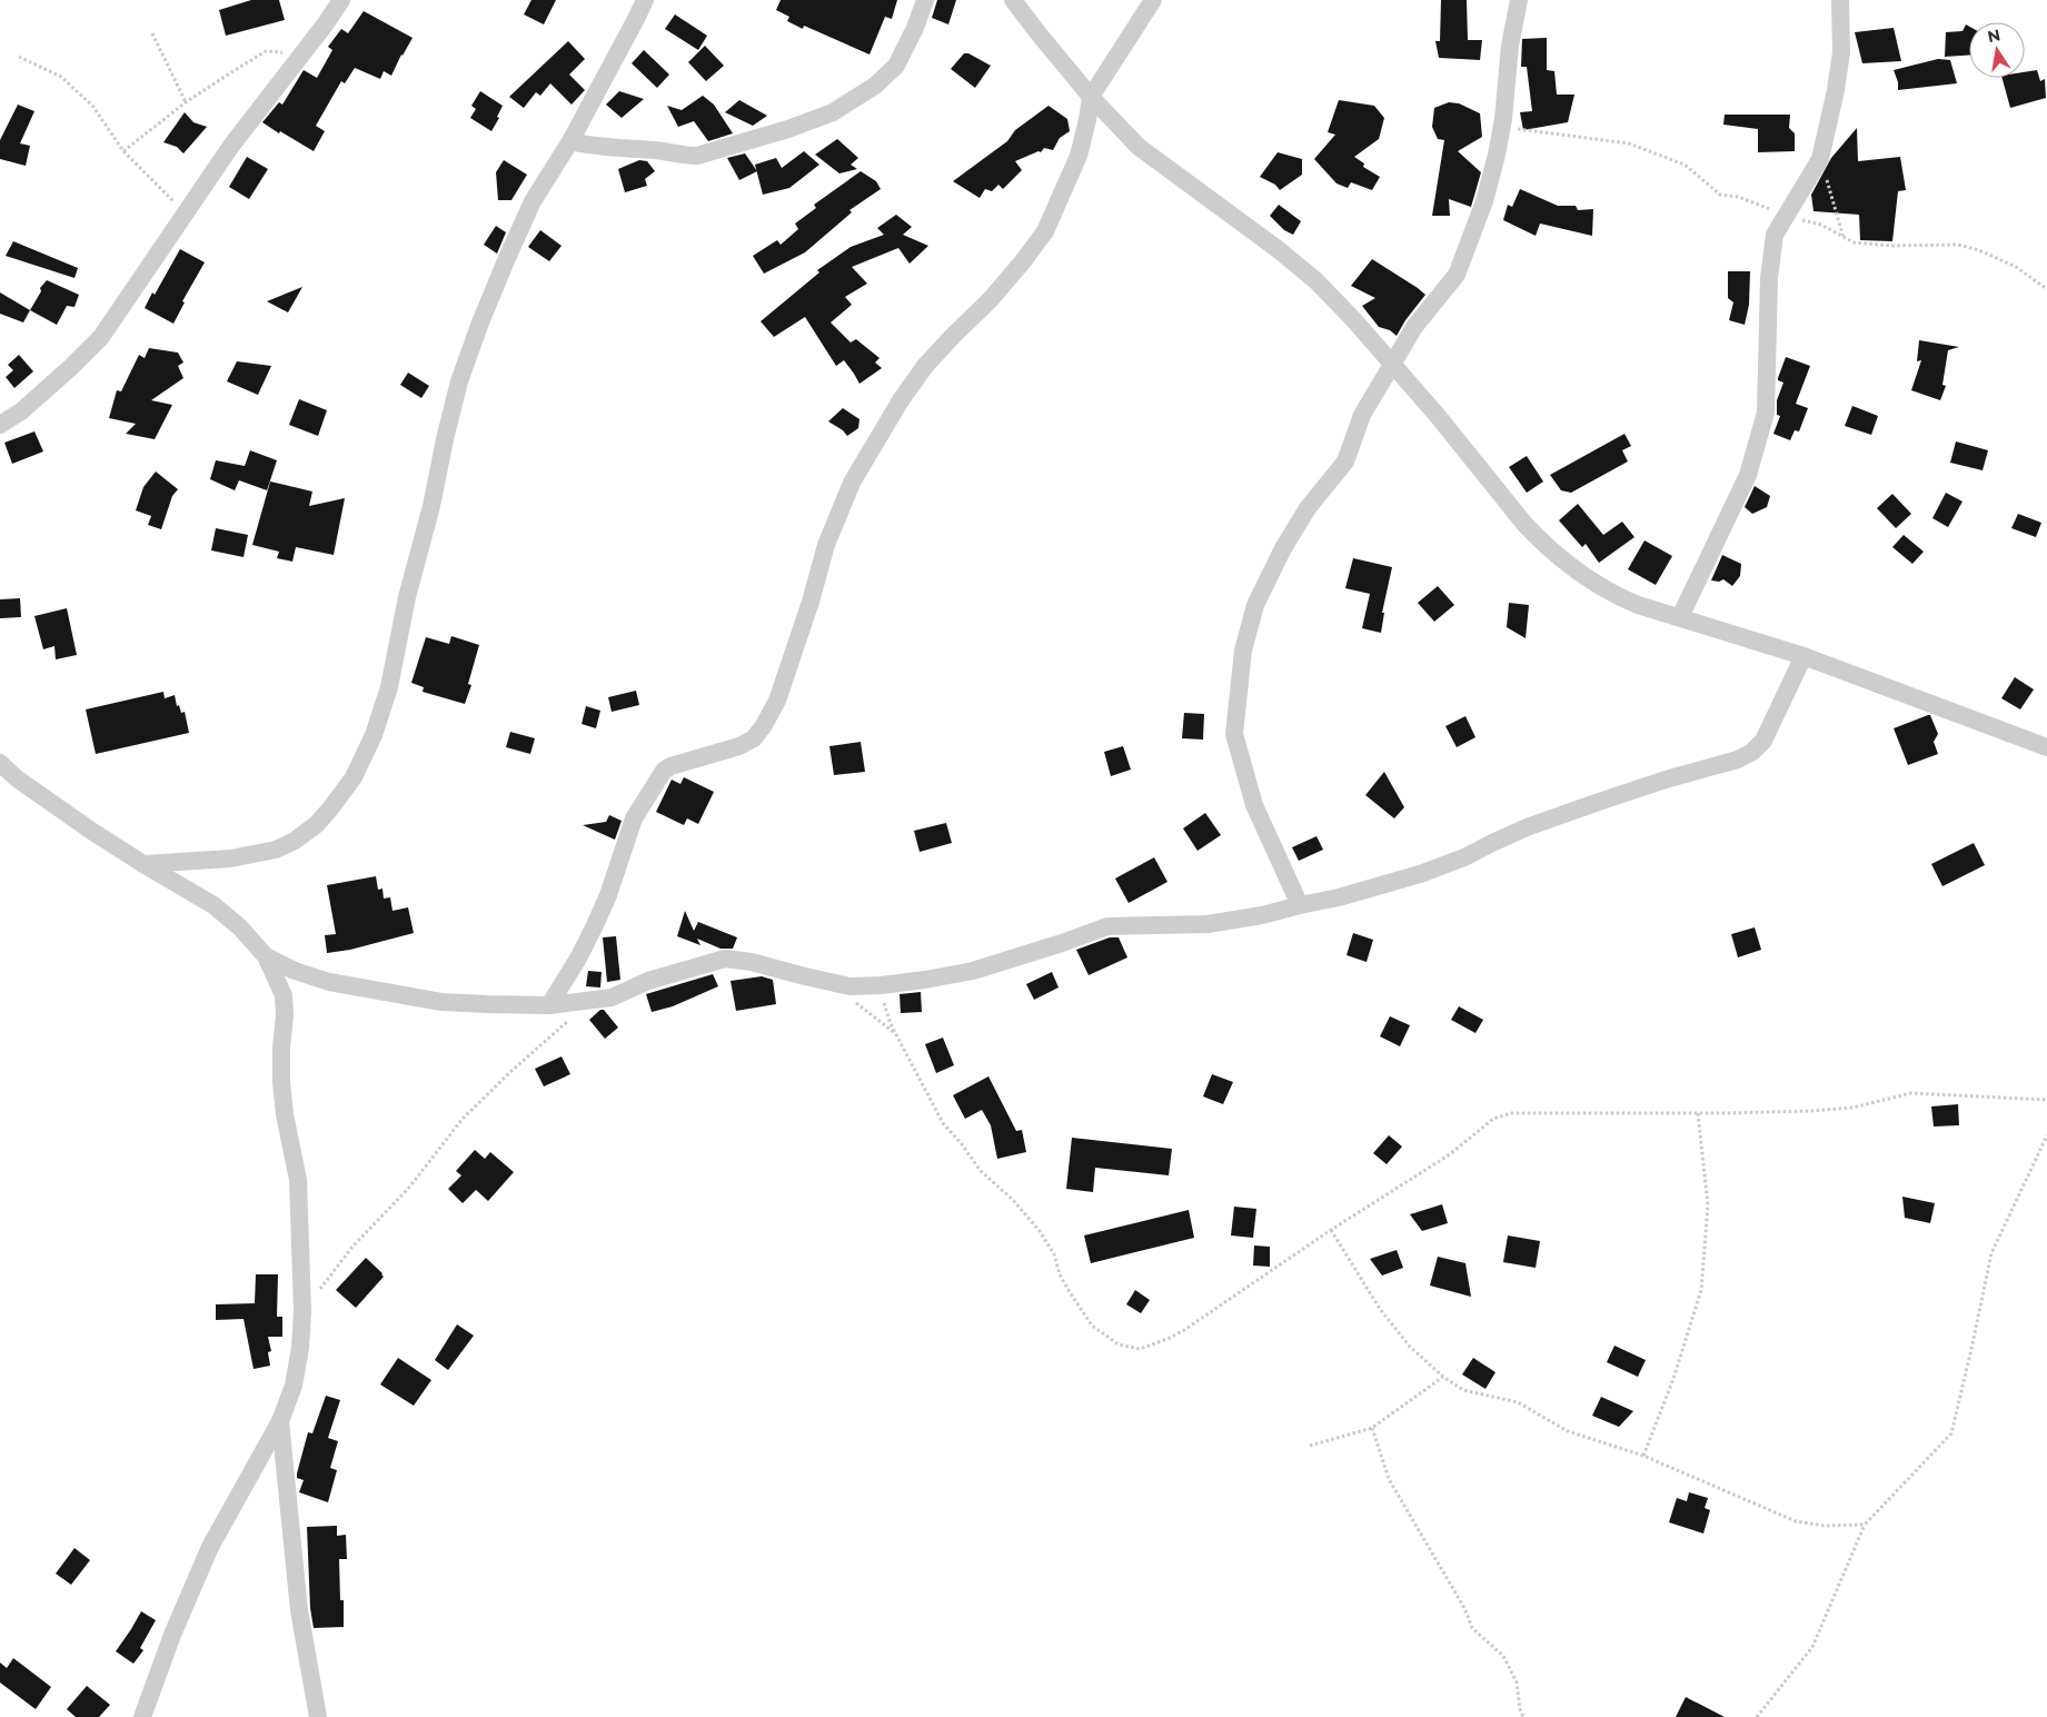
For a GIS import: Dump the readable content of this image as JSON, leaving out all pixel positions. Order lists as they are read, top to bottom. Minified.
{"north":"top"}
